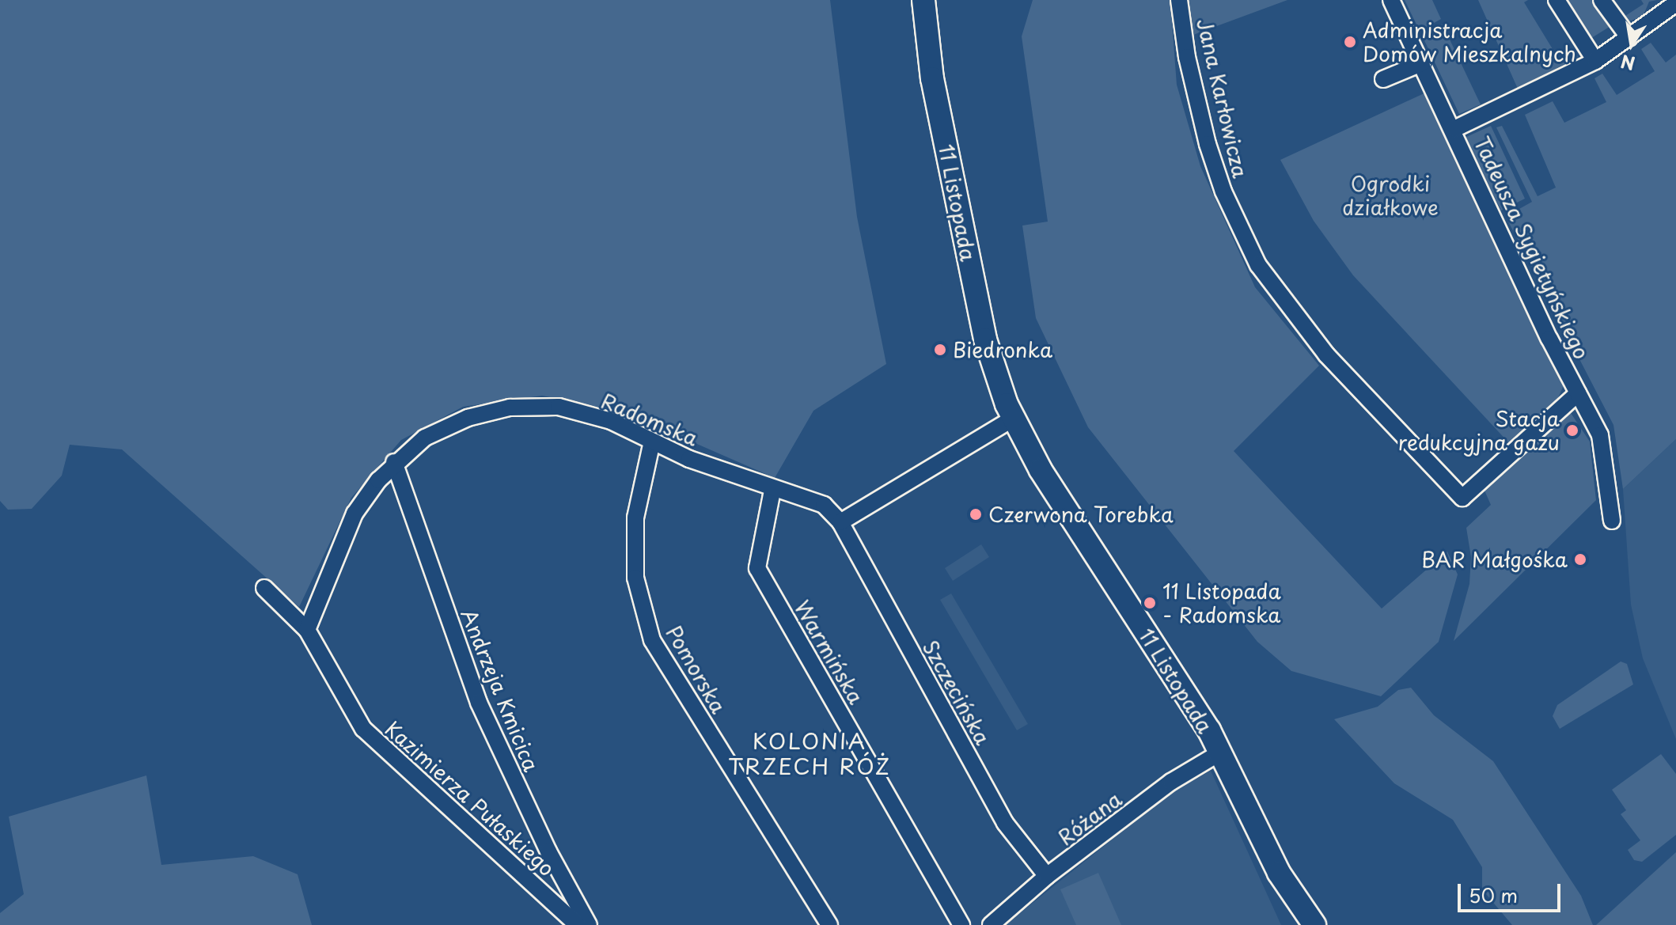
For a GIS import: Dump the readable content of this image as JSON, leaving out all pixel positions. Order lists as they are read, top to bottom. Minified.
{"streets":{"main road":["11 Listopada"],"street":["Jana Karłowicza","Tadeusza Sygietyńskiego","Radomska","Warmińska","Pomorska","Andrzeja Kmicica","Szczecińska","Kazimierza Pułaskiego","Różana"]},"crossings":[["Jana Karłowicza","Tadeusza Sygietyńskiego"],["11 Listopada","Różana"],["Radomska","Warmińska"],["Radomska","Pomorska"],["Radomska","Andrzeja Kmicica"],["Radomska","Szczecińska"],["Radomska","Kazimierza Pułaskiego"],["Szczecińska","Różana"]],"districts":["KOLONIA TRZECH RÓŻ"],"parks":["Ogrodki działkowe"],"places":["Administracja Domów Mieszkalnych","Biedronka","Stacja redukcyjna gazu","Czerwona Torebka","BAR Małgośka","11 Listopada - Radomska"],"scale_bar":"50 m","north":"bottom"}
